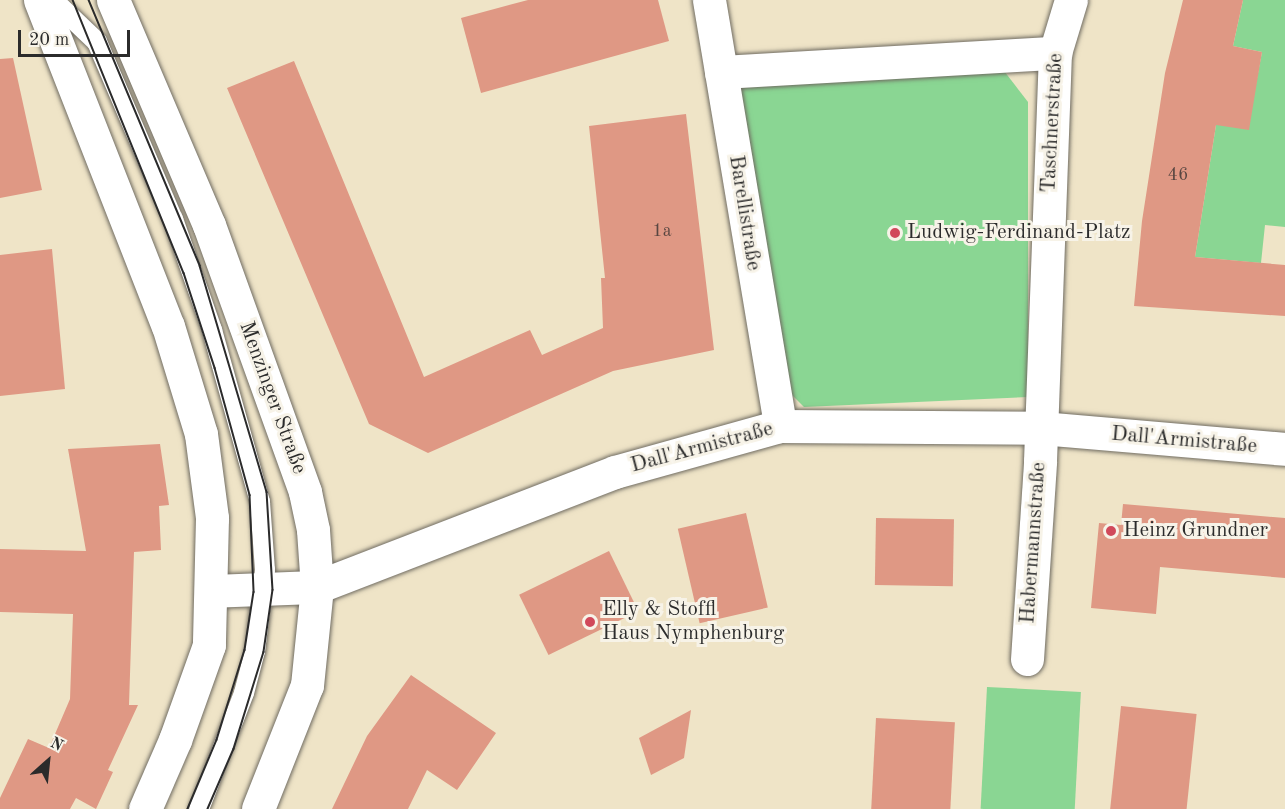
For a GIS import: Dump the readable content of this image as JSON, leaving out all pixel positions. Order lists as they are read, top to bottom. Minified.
{"streets":{"street":["Taschnerstraße","Barellistraße","Menzinger Straße","Dall'Armistraße","Habermannstraße"]},"crossings":[["Taschnerstraße","Dall'Armistraße"],["Taschnerstraße","Habermannstraße"],["Barellistraße","Dall'Armistraße"],["Menzinger Straße","Dall'Armistraße"],["Dall'Armistraße","Habermannstraße"]],"places":["Ludwig-Ferdinand-Platz","Heinz Grundner","Elly & Stoffl Haus Nymphenburg"],"house_numbers":["46","1a"],"scale_bar":"20 m","north":"top right"}
